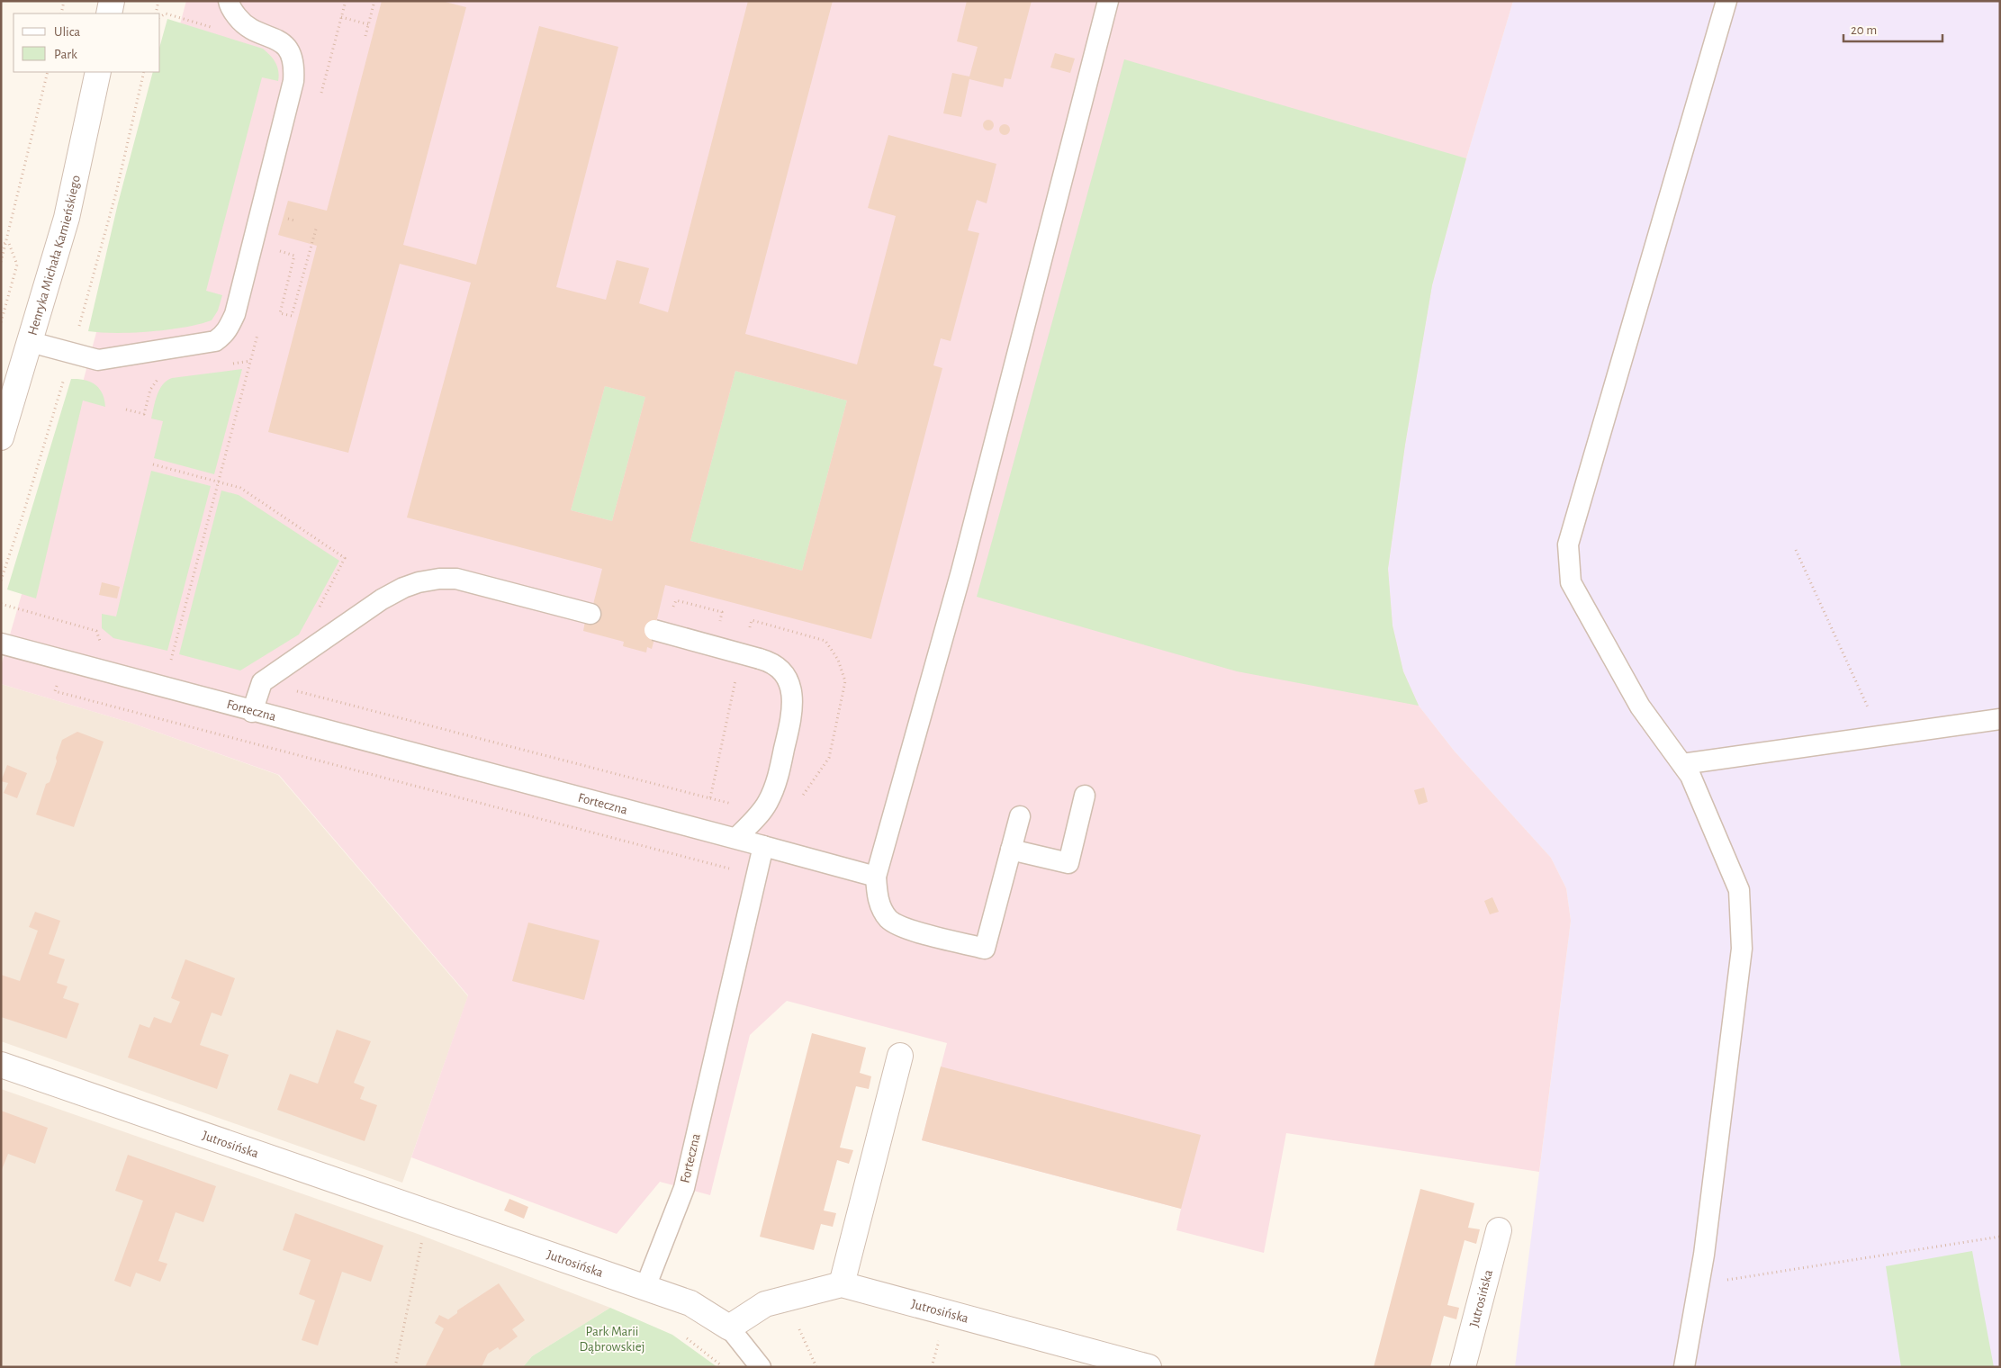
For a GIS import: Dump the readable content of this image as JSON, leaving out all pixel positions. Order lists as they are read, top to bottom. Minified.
{"streets":{"street":["Henryka Michała Kamieńskiego","Jutrosińska"],"lane":["Forteczna"]},"crossings":[["Forteczna","Jutrosińska"]],"parks":["Park Marii Dąbrowskiej"],"legend":["Ulica","Park"],"scale_bar":"20 m"}
